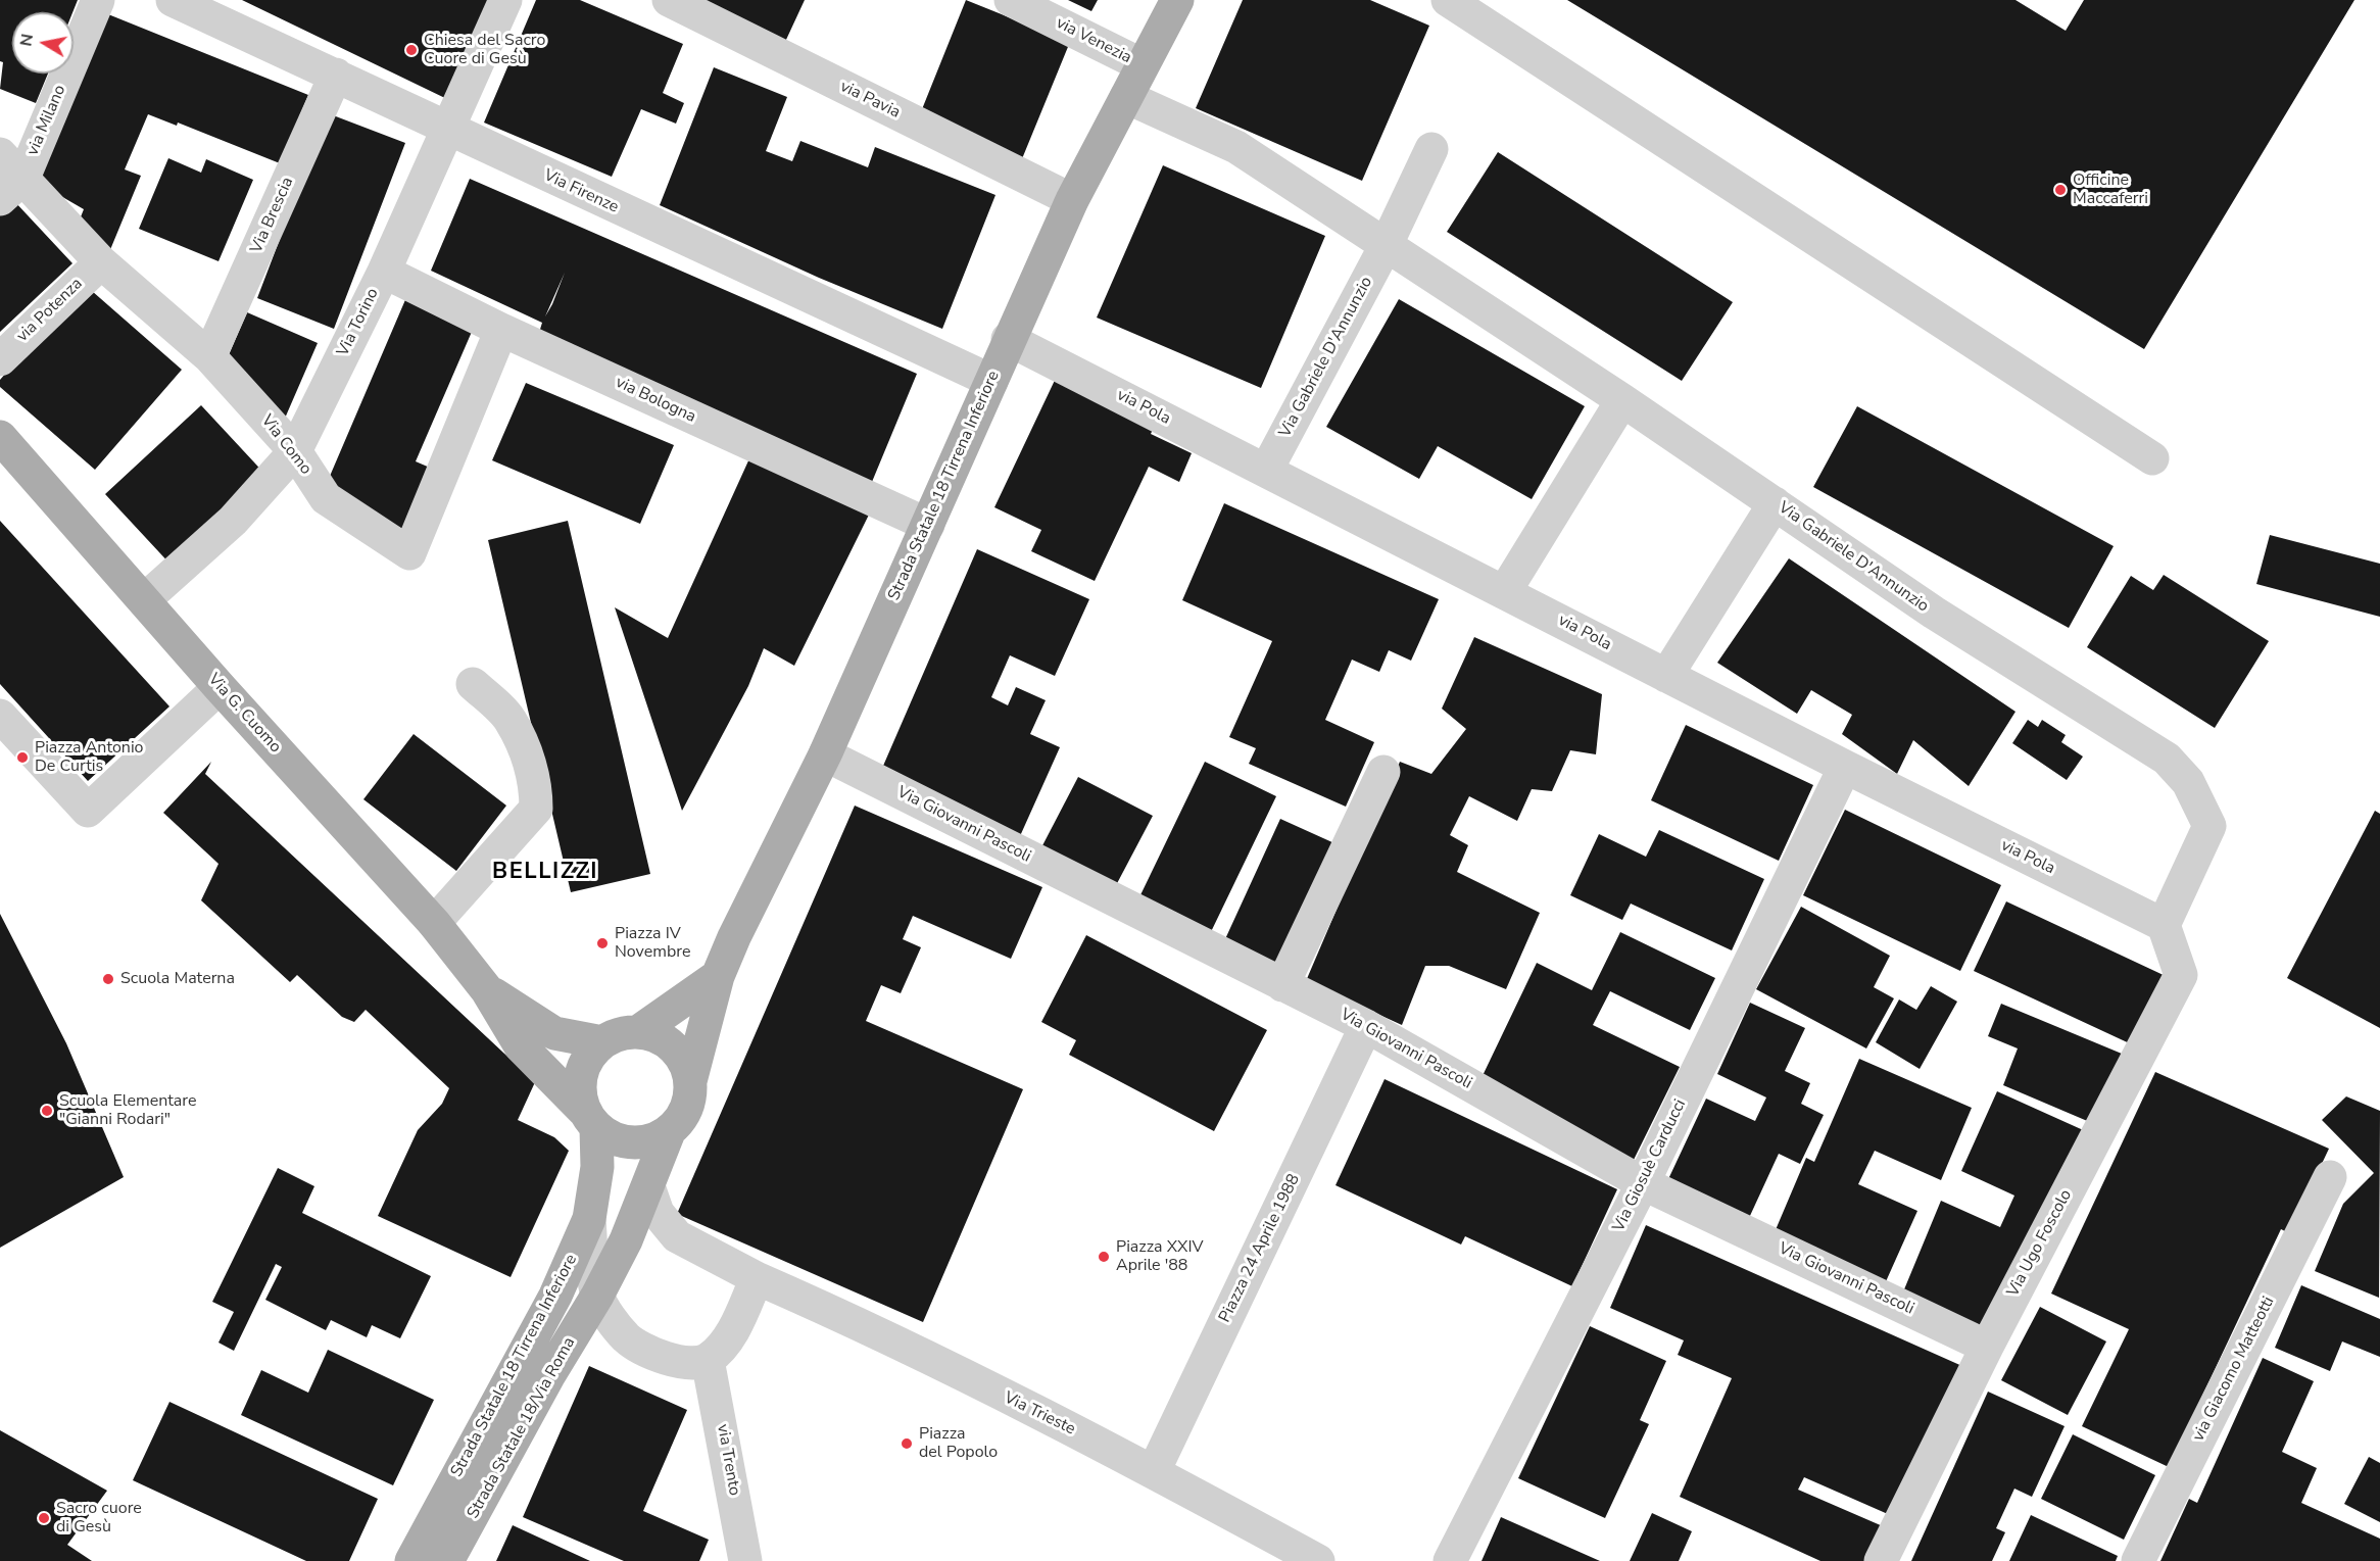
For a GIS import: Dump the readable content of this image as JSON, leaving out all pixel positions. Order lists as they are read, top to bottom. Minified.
{"streets":{"main road":["Strada Statale 18 Tirrena Inferiore","Via G. Cuomo","Strada Statale 18/Via Roma"],"street":["via Venezia","via Pavia","via Milano","Via Firenze","Via Brescia","via Potenza","Via Torino","Via Gabriele D'Annunzio","via Bologna","via Pola","Via Como","Via Giovanni Pascoli","Via Giosuè Carducci","Via Ugo Foscolo","Piazza 24 Aprile 1988","via Giacomo Matteotti","Via Trieste","via Trento"]},"crossings":[["via Venezia","Strada Statale 18 Tirrena Inferiore"],["via Pavia","Strada Statale 18 Tirrena Inferiore"],["via Milano","Via Como"],["Via Firenze","Via Brescia"],["Via Firenze","Via Torino"],["Via Firenze","Strada Statale 18 Tirrena Inferiore"],["Via Brescia","Via Como"],["via Potenza","Via Como"],["Via Torino","via Bologna"],["Via Torino","Via Como"],["Via Torino","Via G. Cuomo"],["Via Gabriele D'Annunzio","via Pola"],["Via Gabriele D'Annunzio","Strada Statale 18 Tirrena Inferiore"],["Via Gabriele D'Annunzio","Via Ugo Foscolo"],["via Bologna","Via Como"],["via Bologna","Strada Statale 18 Tirrena Inferiore"],["via Pola","Strada Statale 18 Tirrena Inferiore"],["via Pola","Via Giosuè Carducci"],["via Pola","Via Ugo Foscolo"],["Strada Statale 18 Tirrena Inferiore","Via G. Cuomo"],["Strada Statale 18 Tirrena Inferiore","Via Giovanni Pascoli"],["Via Giovanni Pascoli","Via Giosuè Carducci"],["Via Giovanni Pascoli","Via Ugo Foscolo"],["Via Giovanni Pascoli","Piazza 24 Aprile 1988"],["Piazza 24 Aprile 1988","Via Trieste"]],"districts":["BELLIZZI"],"places":["Chiesa del Sacro Cuore di Gesù","Officine Maccaferri","Piazza Antonio De Curtis","Piazza IV Novembre","Scuola Materna","Scuola Elementare \"Gianni Rodari\"","Piazza XXIV Aprile '88","Piazza del Popolo","Sacro cuore di Gesù"],"north":"left"}
